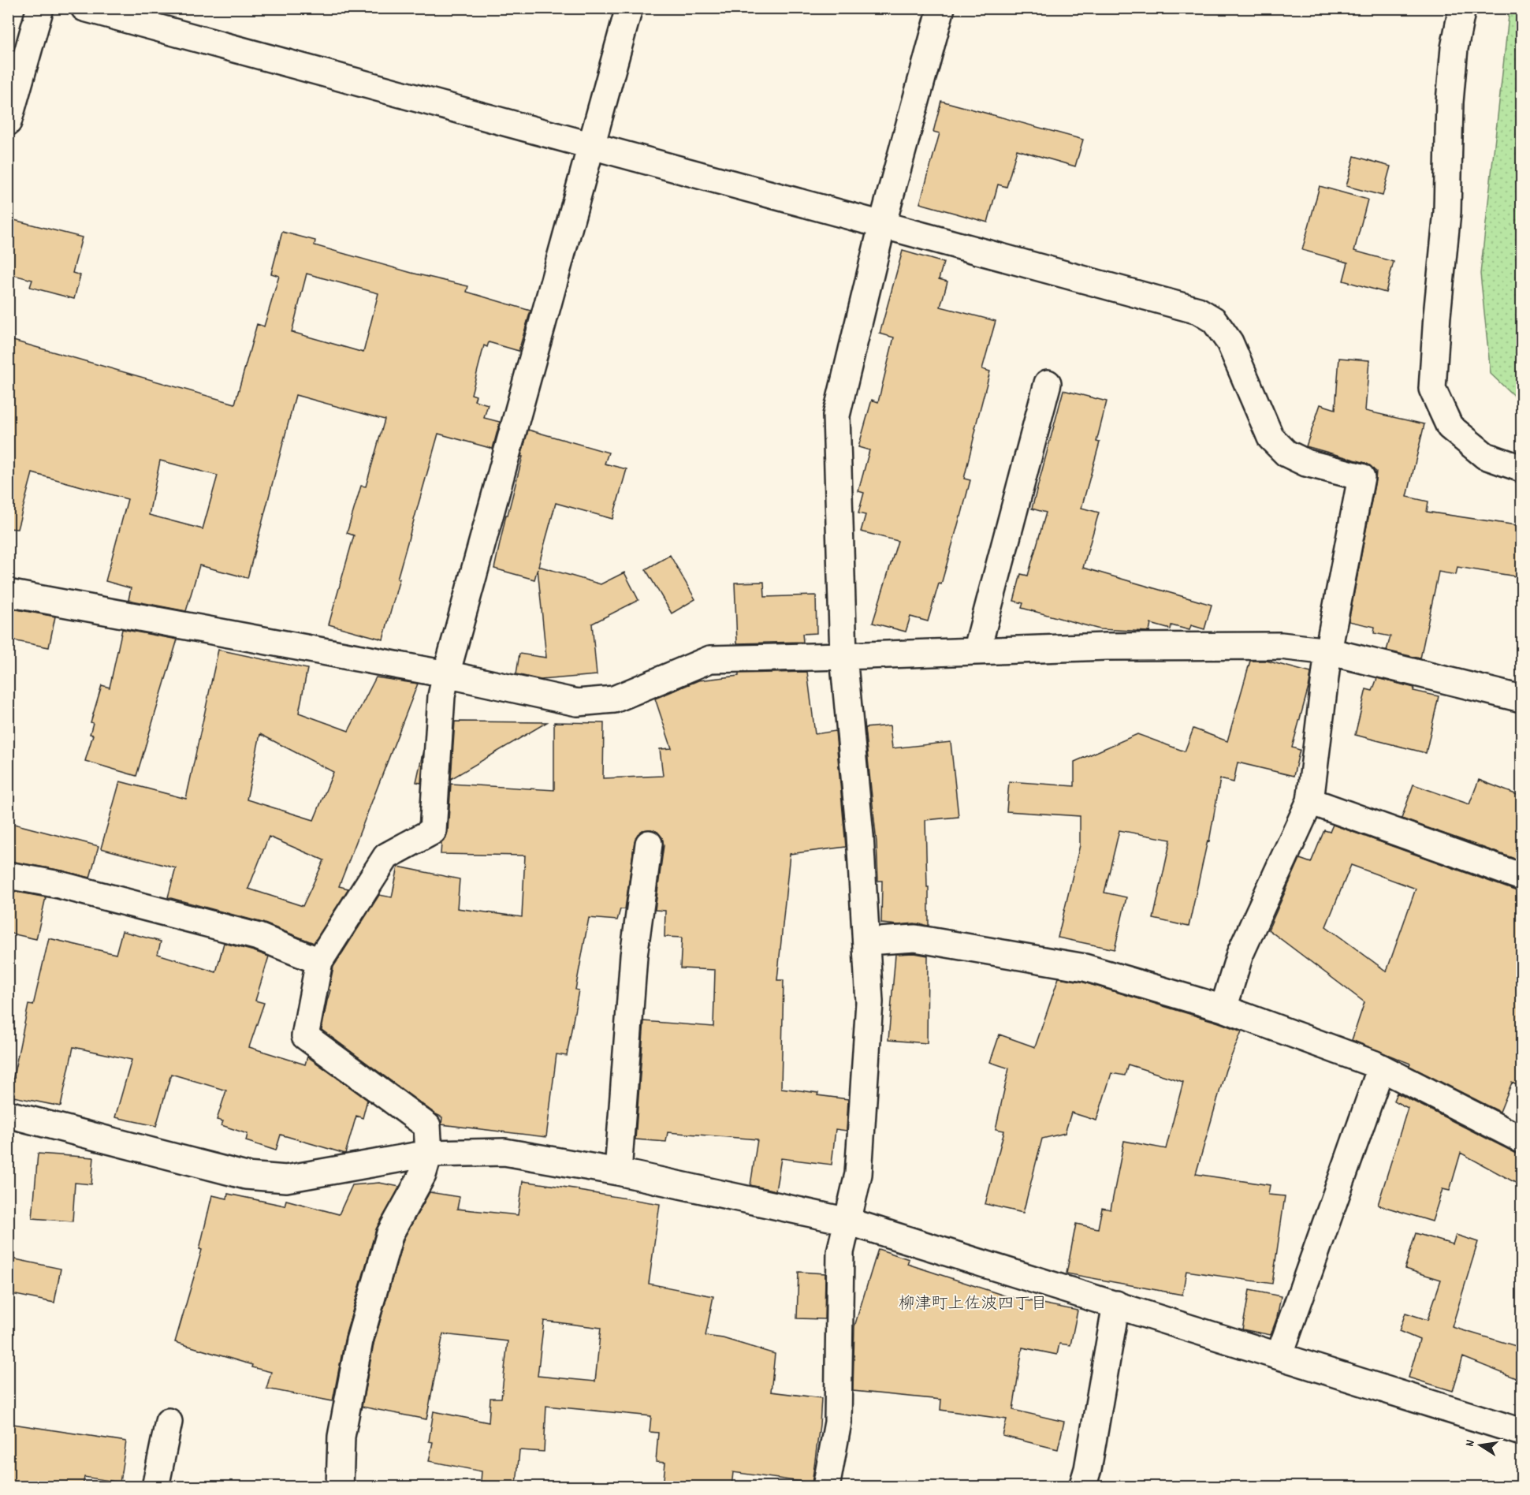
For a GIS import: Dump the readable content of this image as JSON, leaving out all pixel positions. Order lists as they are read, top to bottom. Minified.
{"districts":["柳津町上佐波四丁目"],"north":"left"}
